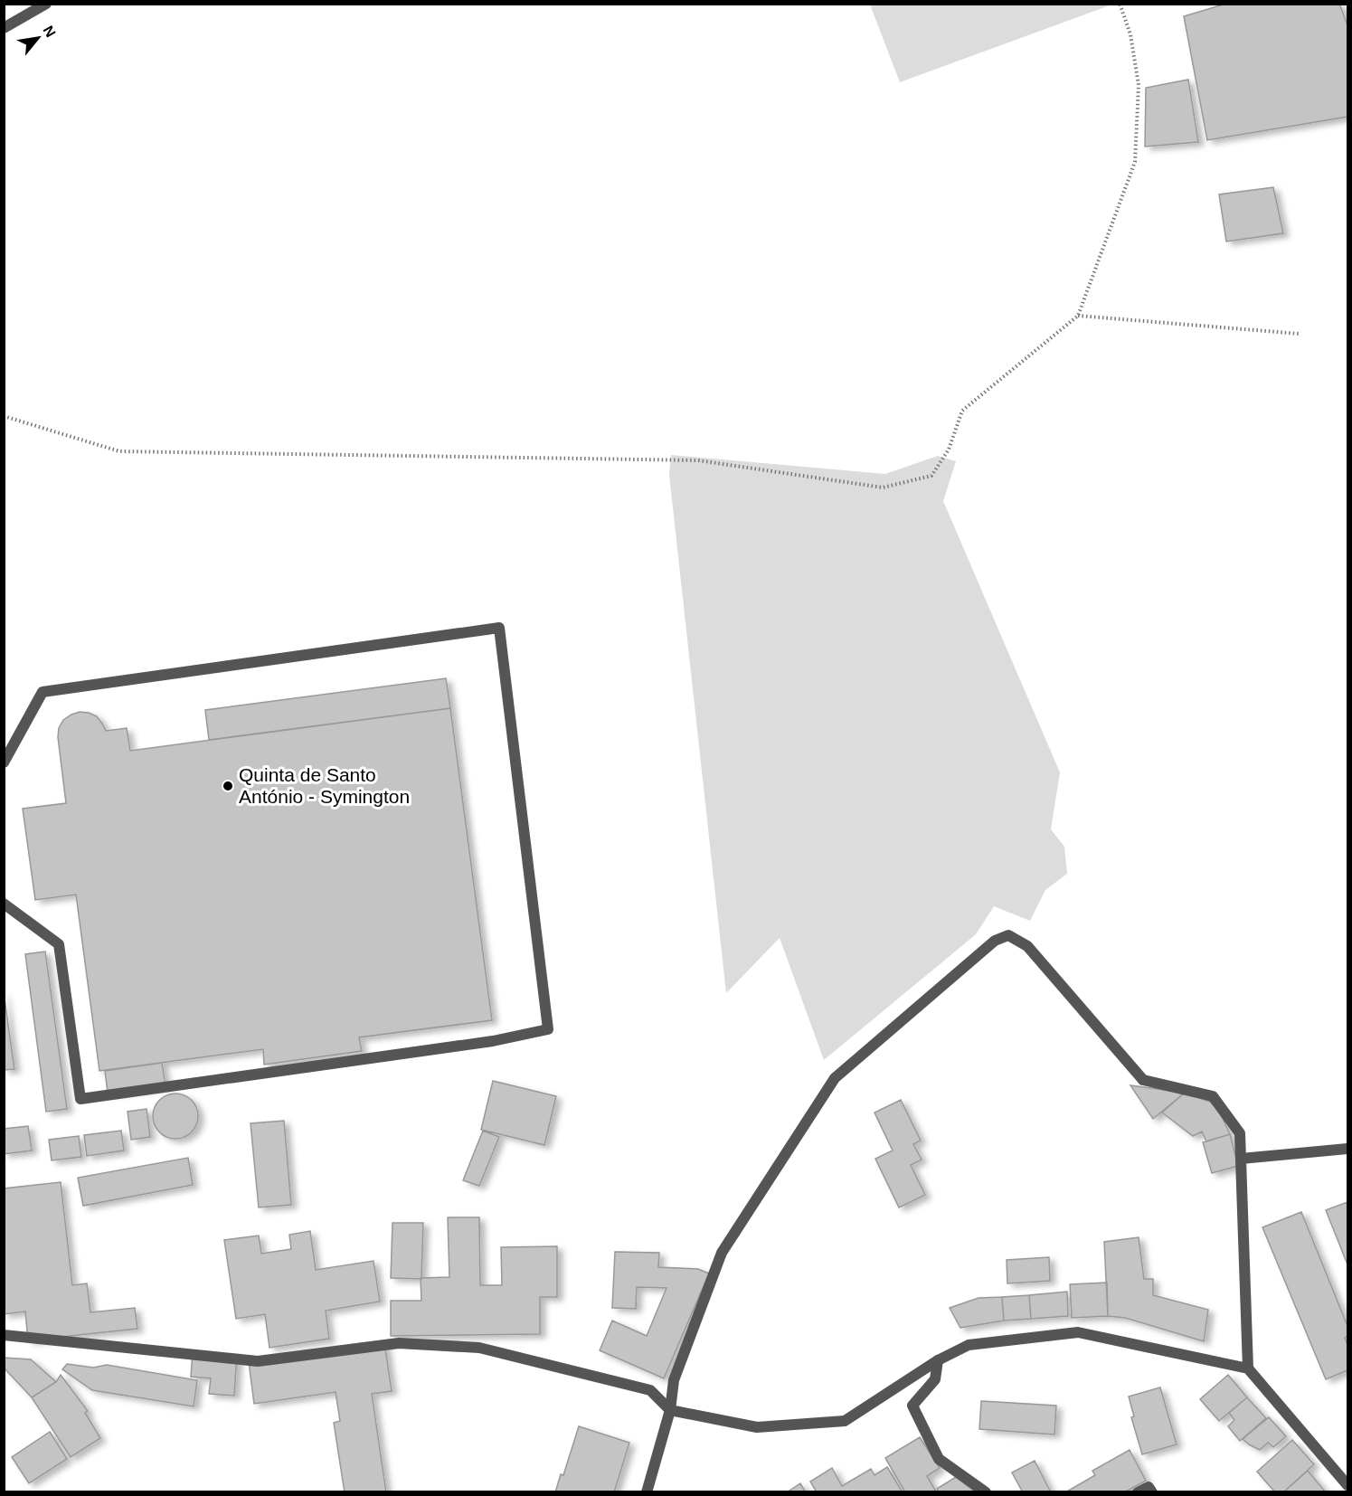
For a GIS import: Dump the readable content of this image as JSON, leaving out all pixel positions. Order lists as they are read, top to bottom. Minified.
{"places":["Quinta de Santo António - Symington"],"north":"top right"}
